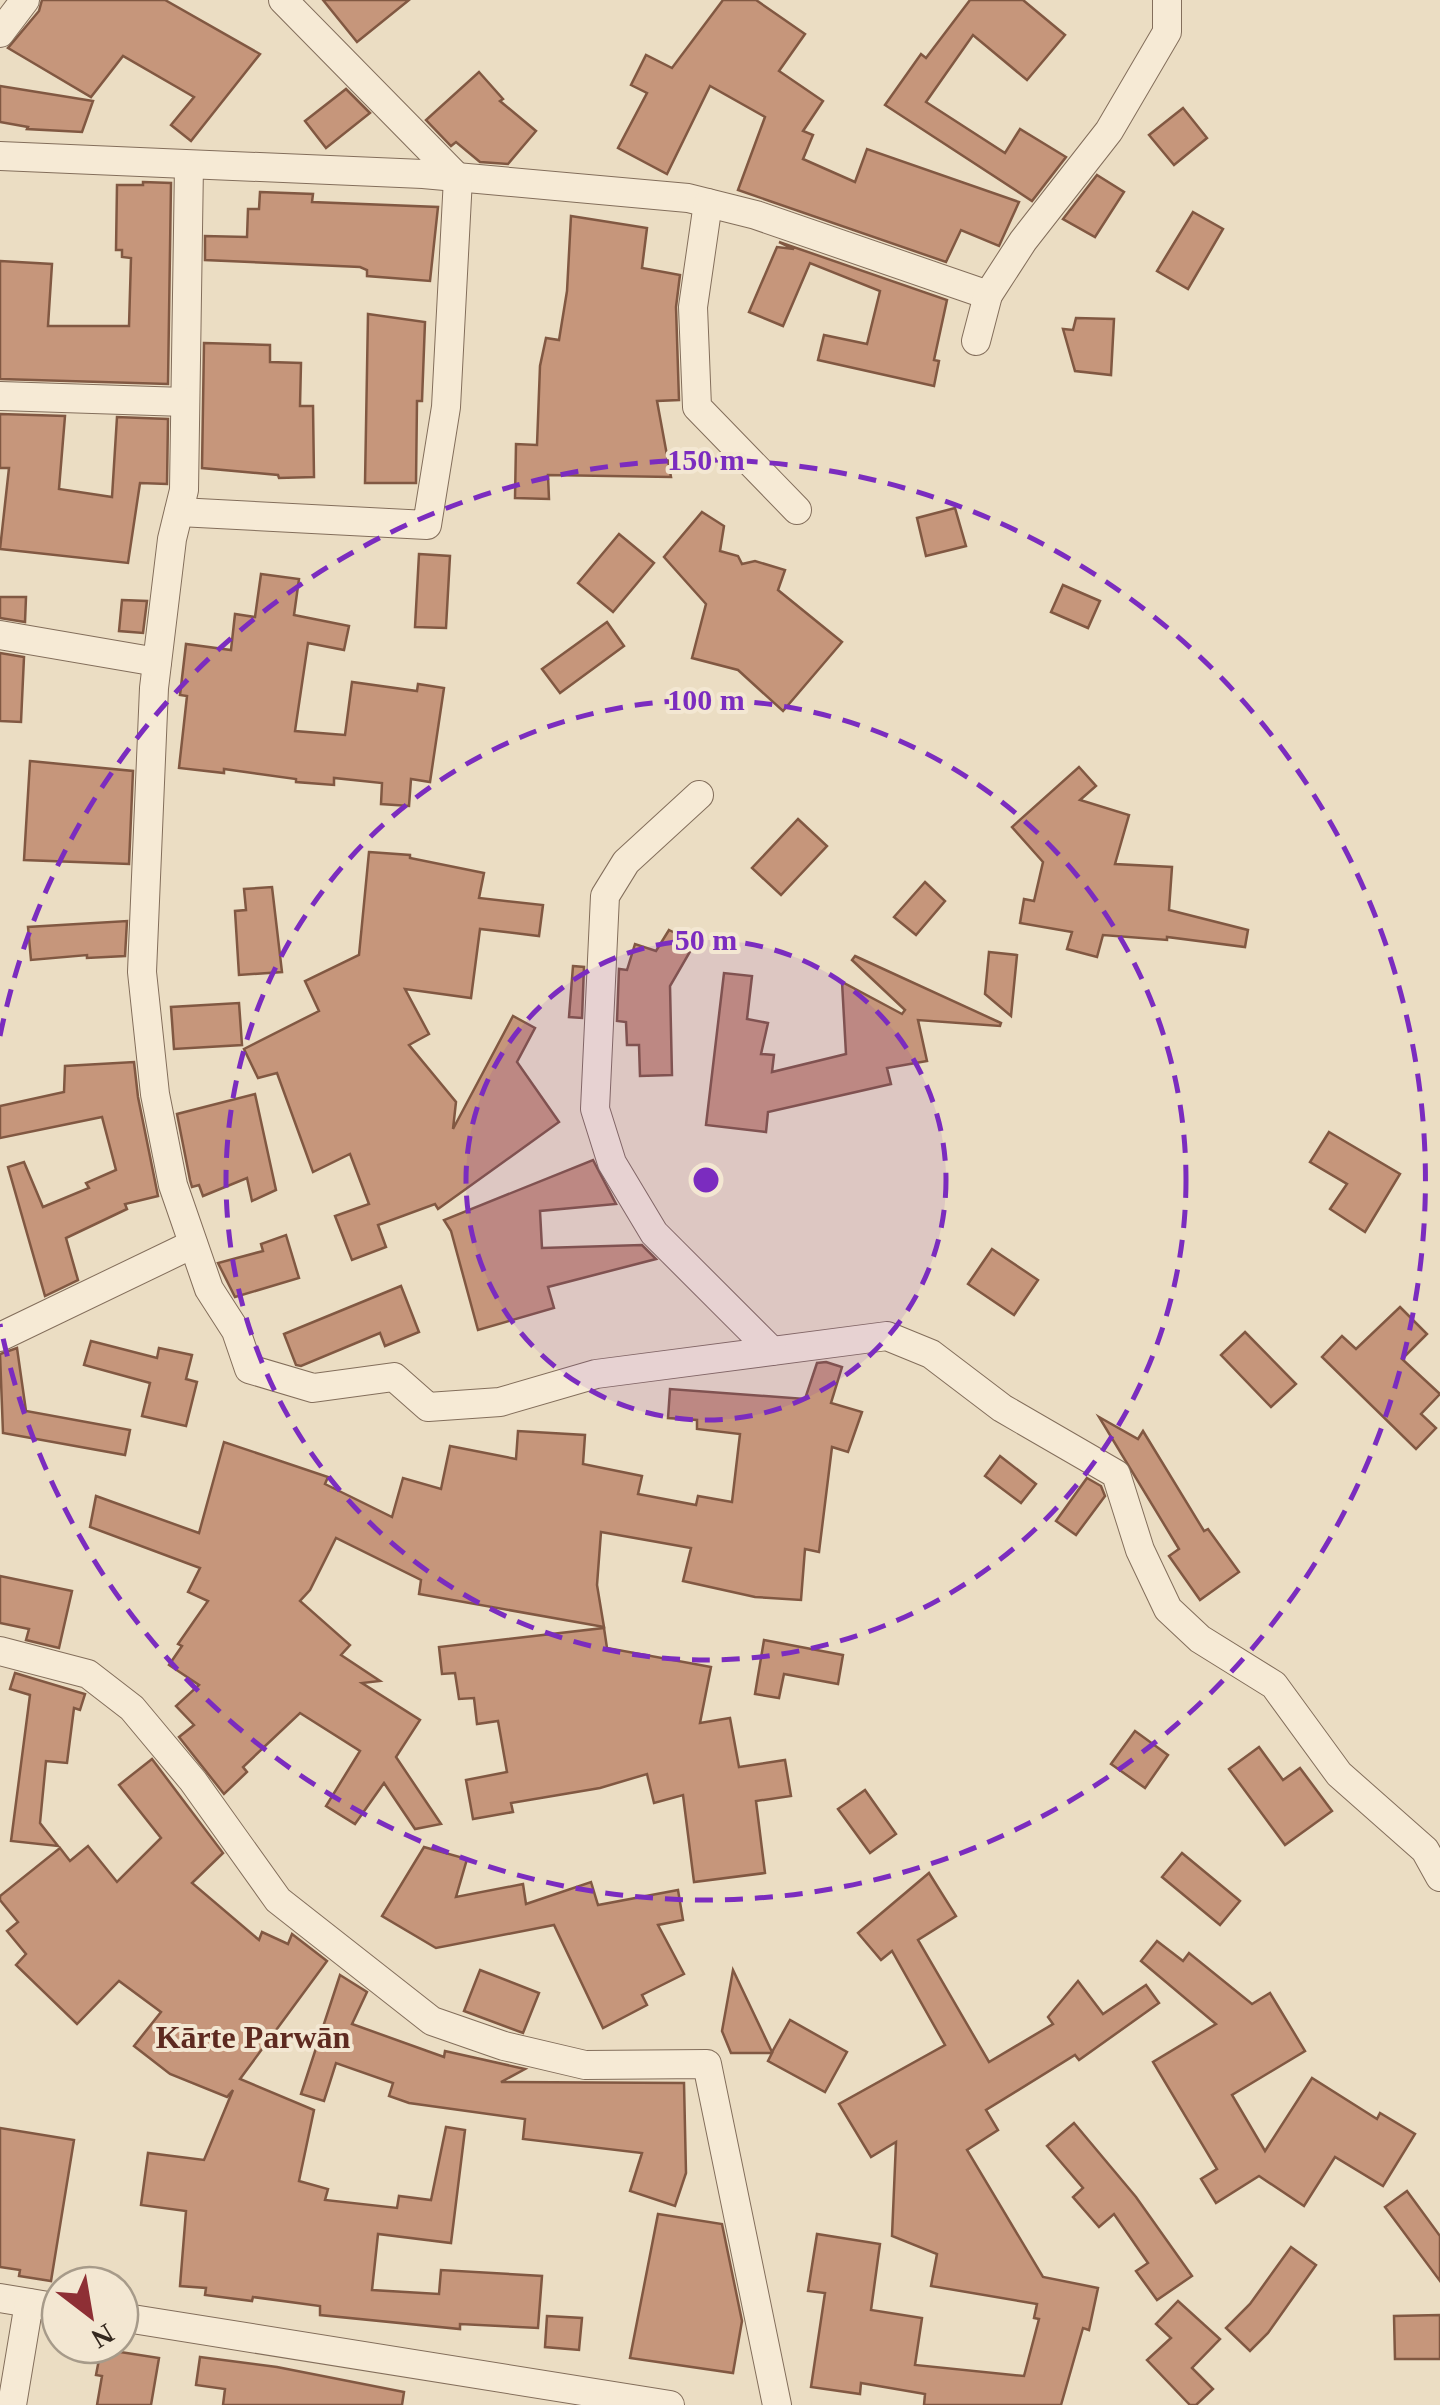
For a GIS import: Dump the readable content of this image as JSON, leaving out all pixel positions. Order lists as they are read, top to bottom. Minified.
{"districts":["Kārte Parwān"],"north":"bottom right","rings":["150 m","100 m","50 m"]}
